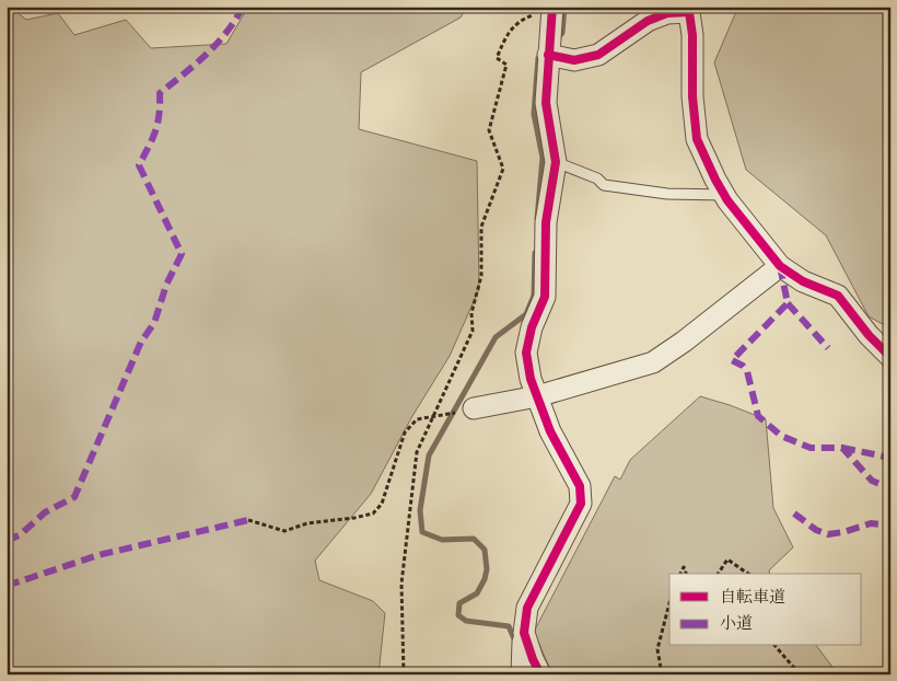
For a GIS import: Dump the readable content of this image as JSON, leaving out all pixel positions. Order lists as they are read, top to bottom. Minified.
{"legend":["自転車道","小道"]}
